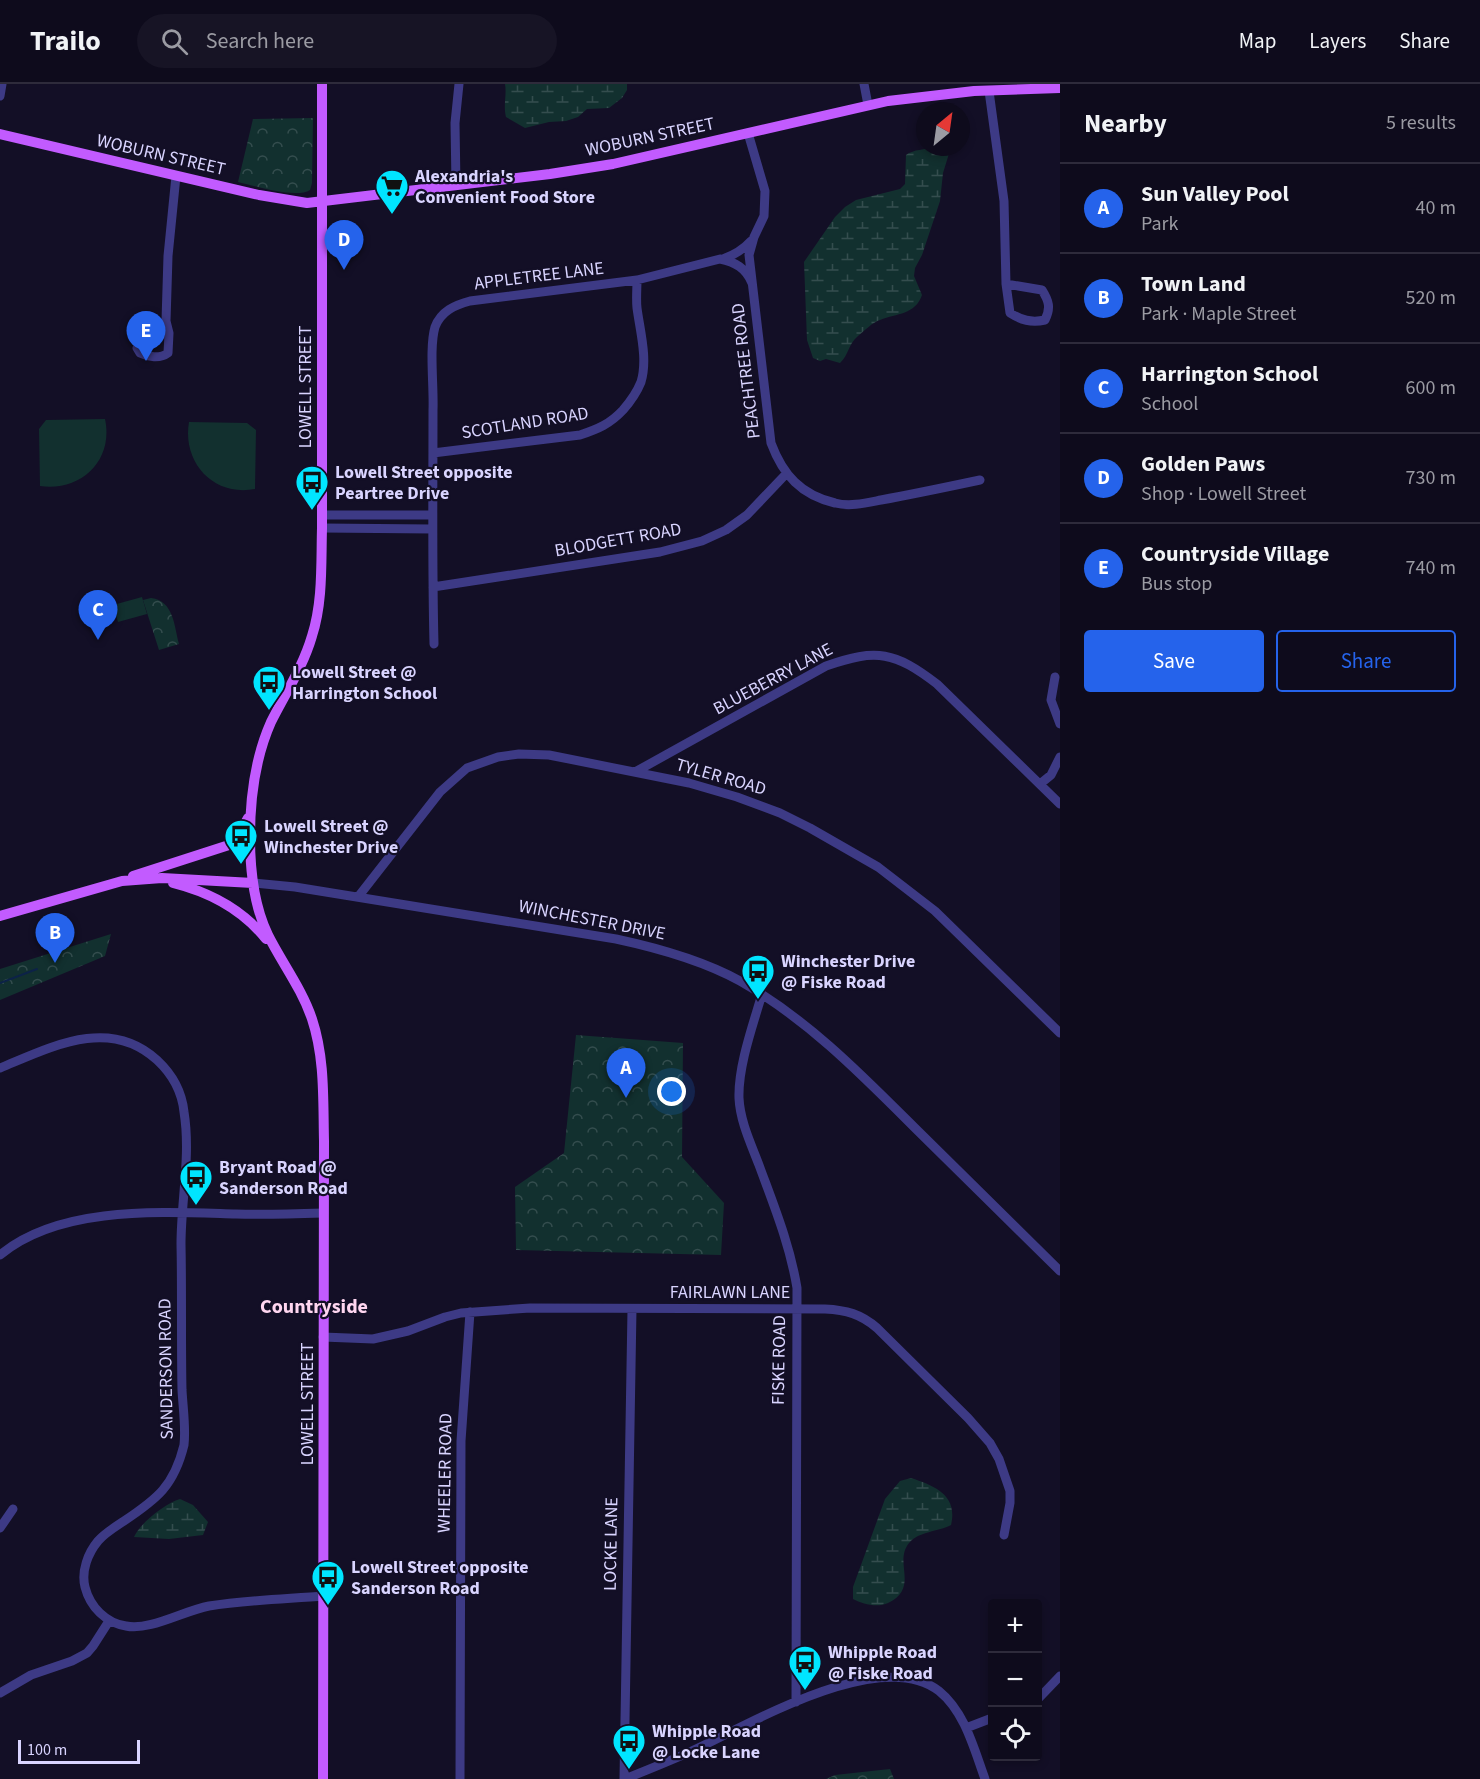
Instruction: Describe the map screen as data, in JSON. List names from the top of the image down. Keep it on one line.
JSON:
{"streets":{"main road":["WOBURN STREET","LOWELL STREET"],"street":["APPLETREE LANE","PEACHTREE ROAD","SCOTLAND ROAD","BLODGETT ROAD","BLUEBERRY LANE","TYLER ROAD","WINCHESTER DRIVE","FAIRLAWN LANE","FISKE ROAD","SANDERSON ROAD","WHEELER ROAD","LOCKE LANE"]},"crossings":[["WOBURN STREET","PEACHTREE ROAD"],["WOBURN STREET","LOWELL STREET"],["APPLETREE LANE","PEACHTREE ROAD"],["APPLETREE LANE","SCOTLAND ROAD"],["APPLETREE LANE","BLODGETT ROAD"],["PEACHTREE ROAD","BLODGETT ROAD"],["LOWELL STREET","WINCHESTER DRIVE"],["LOWELL STREET","FAIRLAWN LANE"],["BLUEBERRY LANE","TYLER ROAD"],["TYLER ROAD","WINCHESTER DRIVE"],["WINCHESTER DRIVE","FISKE ROAD"],["FAIRLAWN LANE","FISKE ROAD"],["FAIRLAWN LANE","WHEELER ROAD"],["FAIRLAWN LANE","LOCKE LANE"]],"districts":["Countryside"],"places":{"supermarket":["Alexandria's Convenient Food Store"],"bus stop":["Lowell Street opposite Peartree Drive","Lowell Street @ Harrington School","Lowell Street @ Winchester Drive","Winchester Drive @ Fiske Road","Bryant Road @ Sanderson Road","Lowell Street opposite Sanderson Road","Whipple Road @ Fiske Road","Whipple Road @ Locke Lane"]},"scale_bar":"100 m","north":"top right","page":{"header":"Trailo","search":"Search here","nav":["Map","Layers","Share"],"heading":["Nearby","5 results"],"list":[{"mark":"A","name":"Sun Valley Pool","note":"Park","value":"40 m"},{"mark":"B","name":"Town Land","note":"Park · Maple Street","value":"520 m"},{"mark":"C","name":"Harrington School","note":"School","value":"600 m"},{"mark":"D","name":"Golden Paws","note":"Shop · Lowell Street","value":"730 m"},{"mark":"E","name":"Countryside Village","note":"Bus stop","value":"740 m"}],"pins":["D","E","C","B","A"],"buttons":["Save","Share"],"map_buttons":["+","−"],"scale":"100 m"}}
